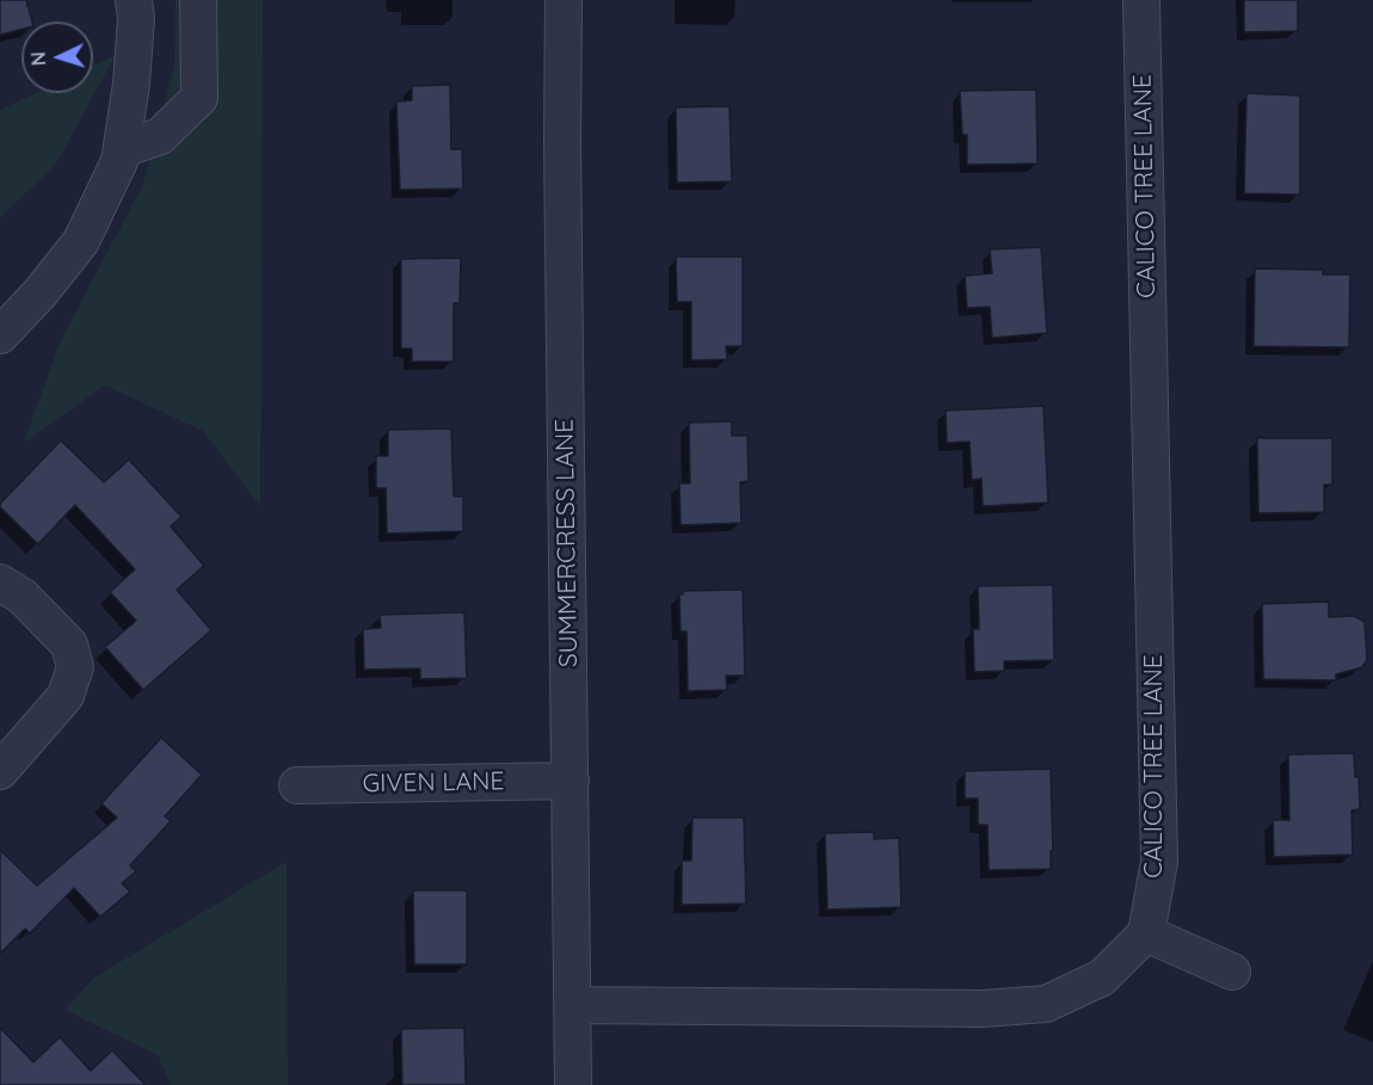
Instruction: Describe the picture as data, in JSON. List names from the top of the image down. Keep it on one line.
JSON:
{"streets":{"street":["CALICO TREE LANE","SUMMERCRESS LANE","GIVEN LANE"]},"crossings":[["SUMMERCRESS LANE","GIVEN LANE"]],"north":"left"}
